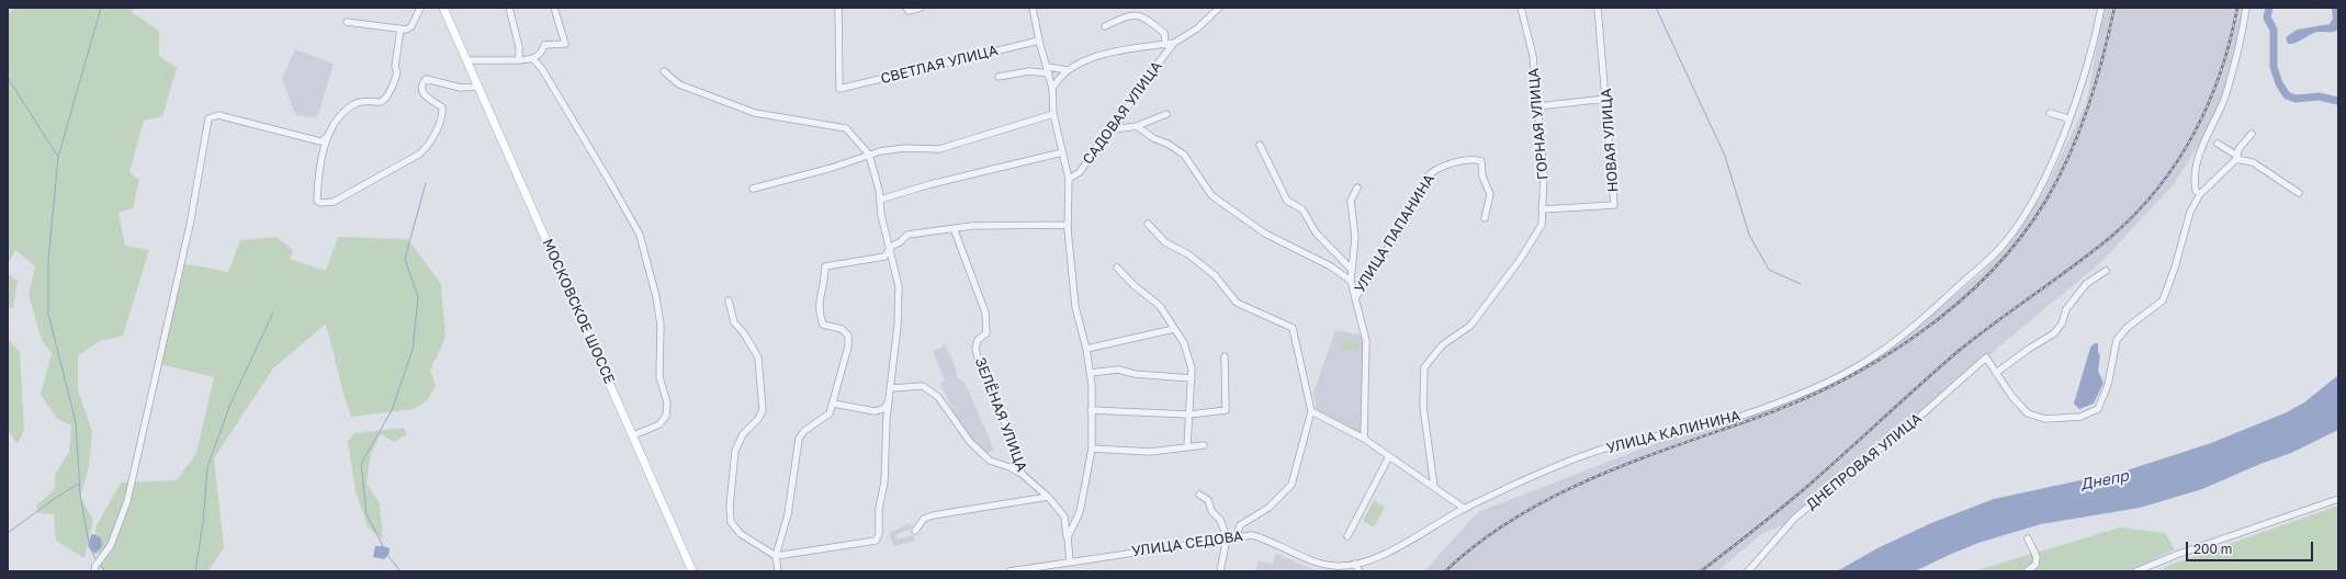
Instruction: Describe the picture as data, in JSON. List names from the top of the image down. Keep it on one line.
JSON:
{"streets":{"main road":["МОСКОВСКОЕ ШОССЕ"],"street":["СВЕТЛАЯ УЛИЦА","САДОВАЯ УЛИЦА","ГОРНАЯ УЛИЦА","НОВАЯ УЛИЦА","УЛИЦА ПАПАНИНА","ЗЕЛЁНАЯ УЛИЦА","УЛИЦА КАЛИНИНА","ДНЕПРОВАЯ УЛИЦА","УЛИЦА СЕДОВА"]},"crossings":[["ГОРНАЯ УЛИЦА","НОВАЯ УЛИЦА"],["ЗЕЛЁНАЯ УЛИЦА","УЛИЦА СЕДОВА"],["УЛИЦА КАЛИНИНА","УЛИЦА СЕДОВА"]],"water":["Днепр"],"scale_bar":"200 m"}
